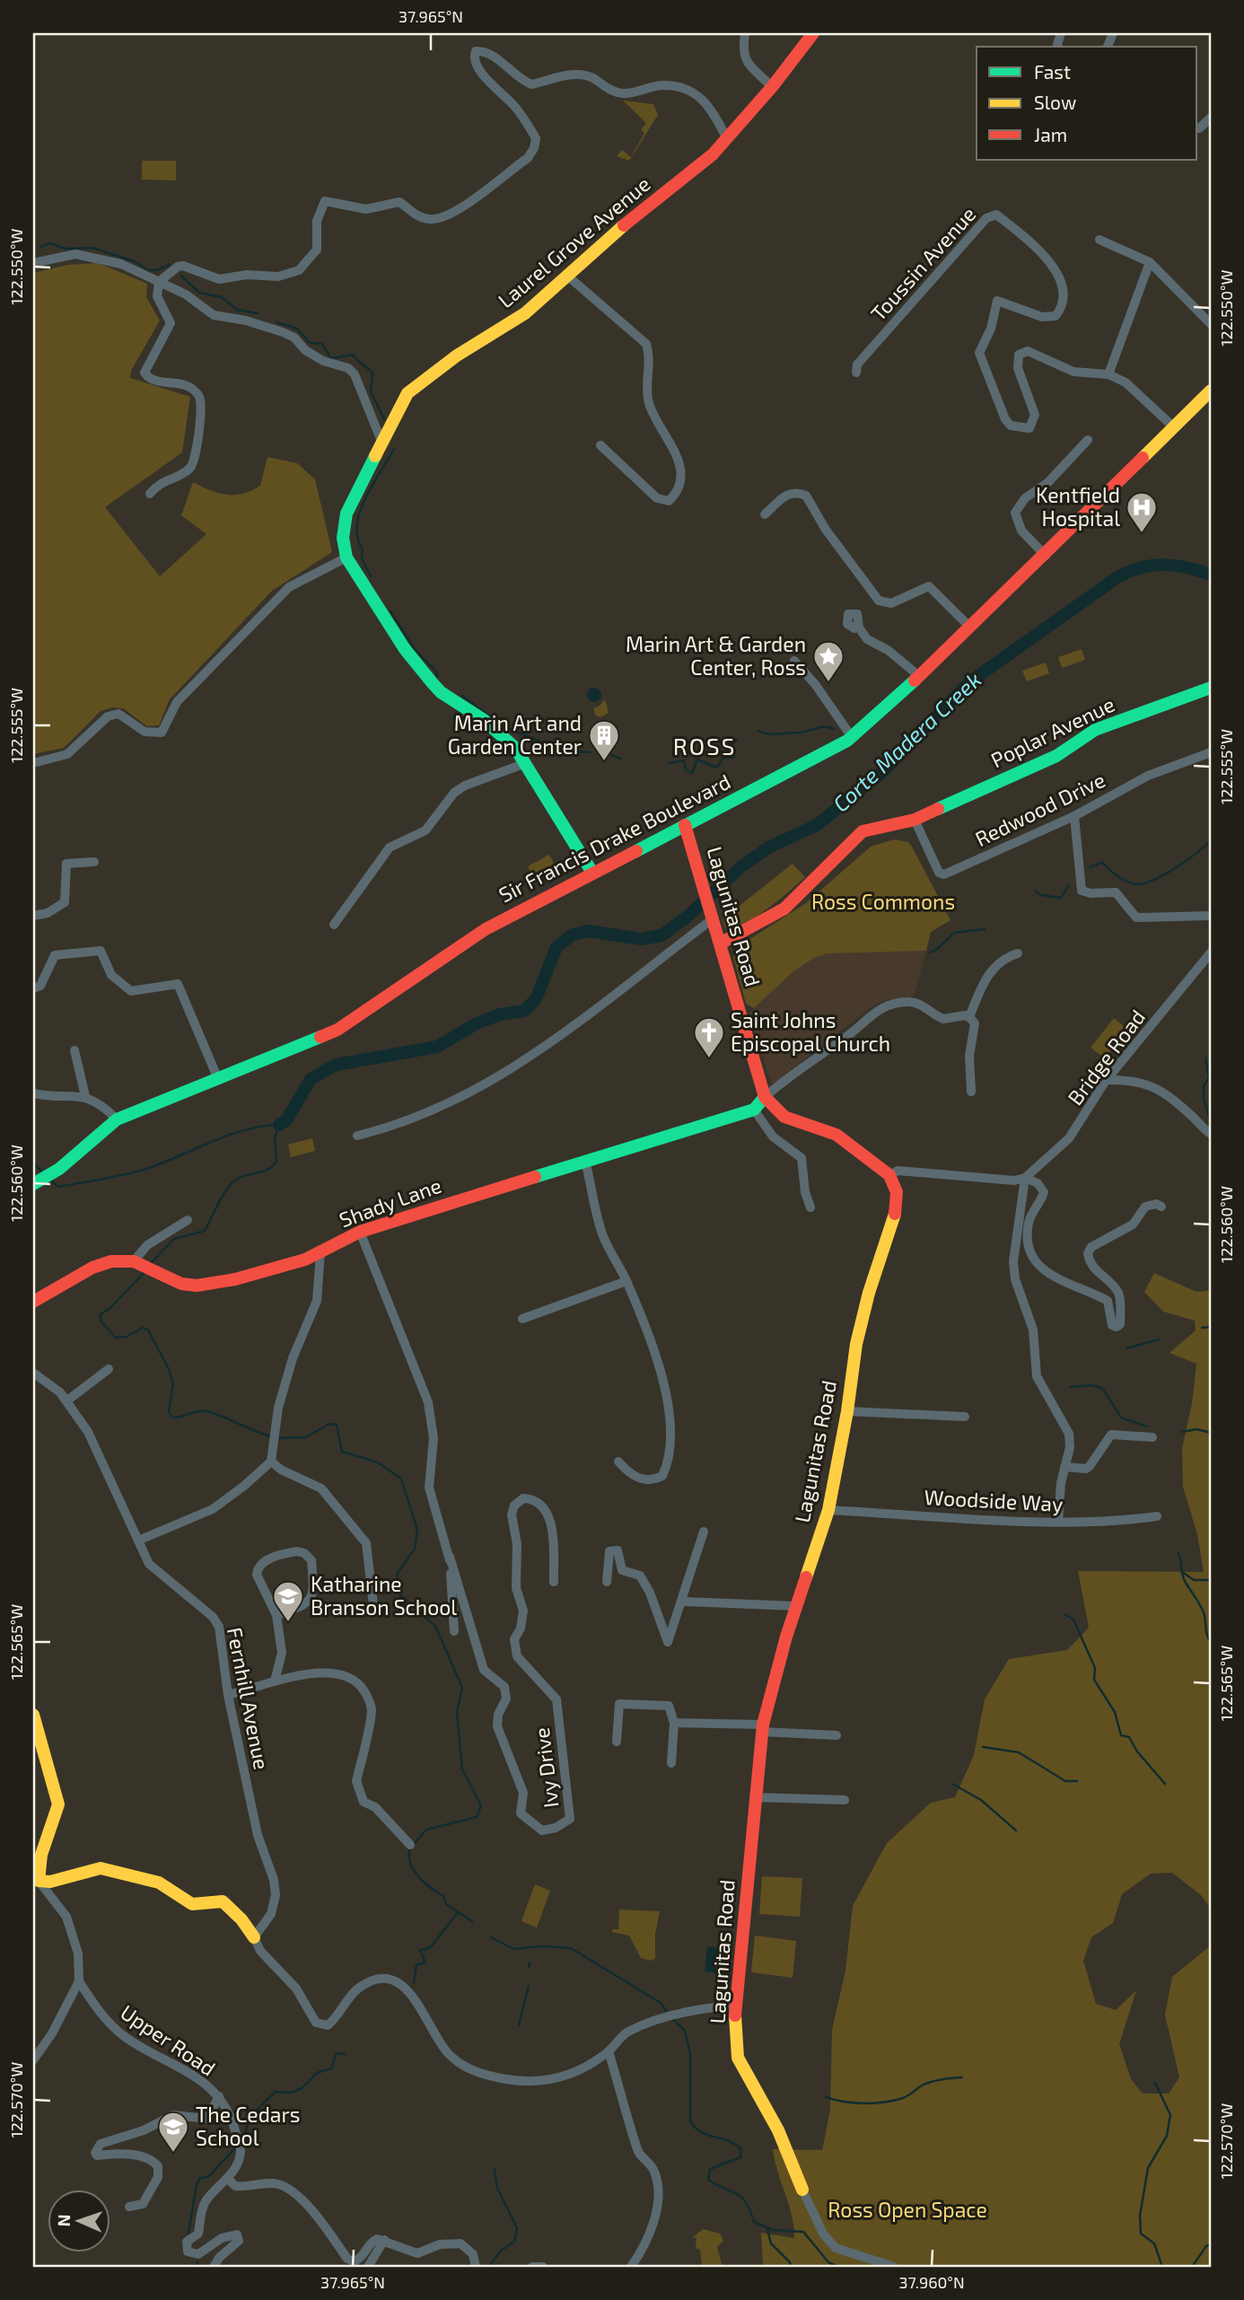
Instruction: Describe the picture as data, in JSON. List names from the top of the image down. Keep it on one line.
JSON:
{"streets":{"street":["Laurel Grove Avenue","Toussin Avenue","Poplar Avenue","Redwood Drive","Sir Francis Drake Boulevard","Lagunitas Road","Bridge Road","Shady Lane","Woodside Way","Fernhill Avenue","Ivy Drive","Upper Road"]},"crossings":[["Laurel Grove Avenue","Sir Francis Drake Boulevard"],["Toussin Avenue","Sir Francis Drake Boulevard"],["Poplar Avenue","Redwood Drive"],["Poplar Avenue","Lagunitas Road"],["Sir Francis Drake Boulevard","Lagunitas Road"],["Lagunitas Road","Woodside Way"]],"districts":["ROSS"],"water":["Corte Madera Creek"],"parks":["Ross Commons","Ross Open Space"],"places":{"hospital":["Kentfield Hospital"],"place":["Marin Art & Garden Center, Ross"],"building":["Marin Art and Garden Center"],"church":["Saint Johns Episcopal Church"],"school or university":["Katharine Branson School","The Cedars School"]},"legend":["Fast","Slow","Jam"],"north":"left","coordinates":["37.965°N","122.550°W","122.555°W","122.560°W","122.565°W","122.570°W","37.960°N"]}
